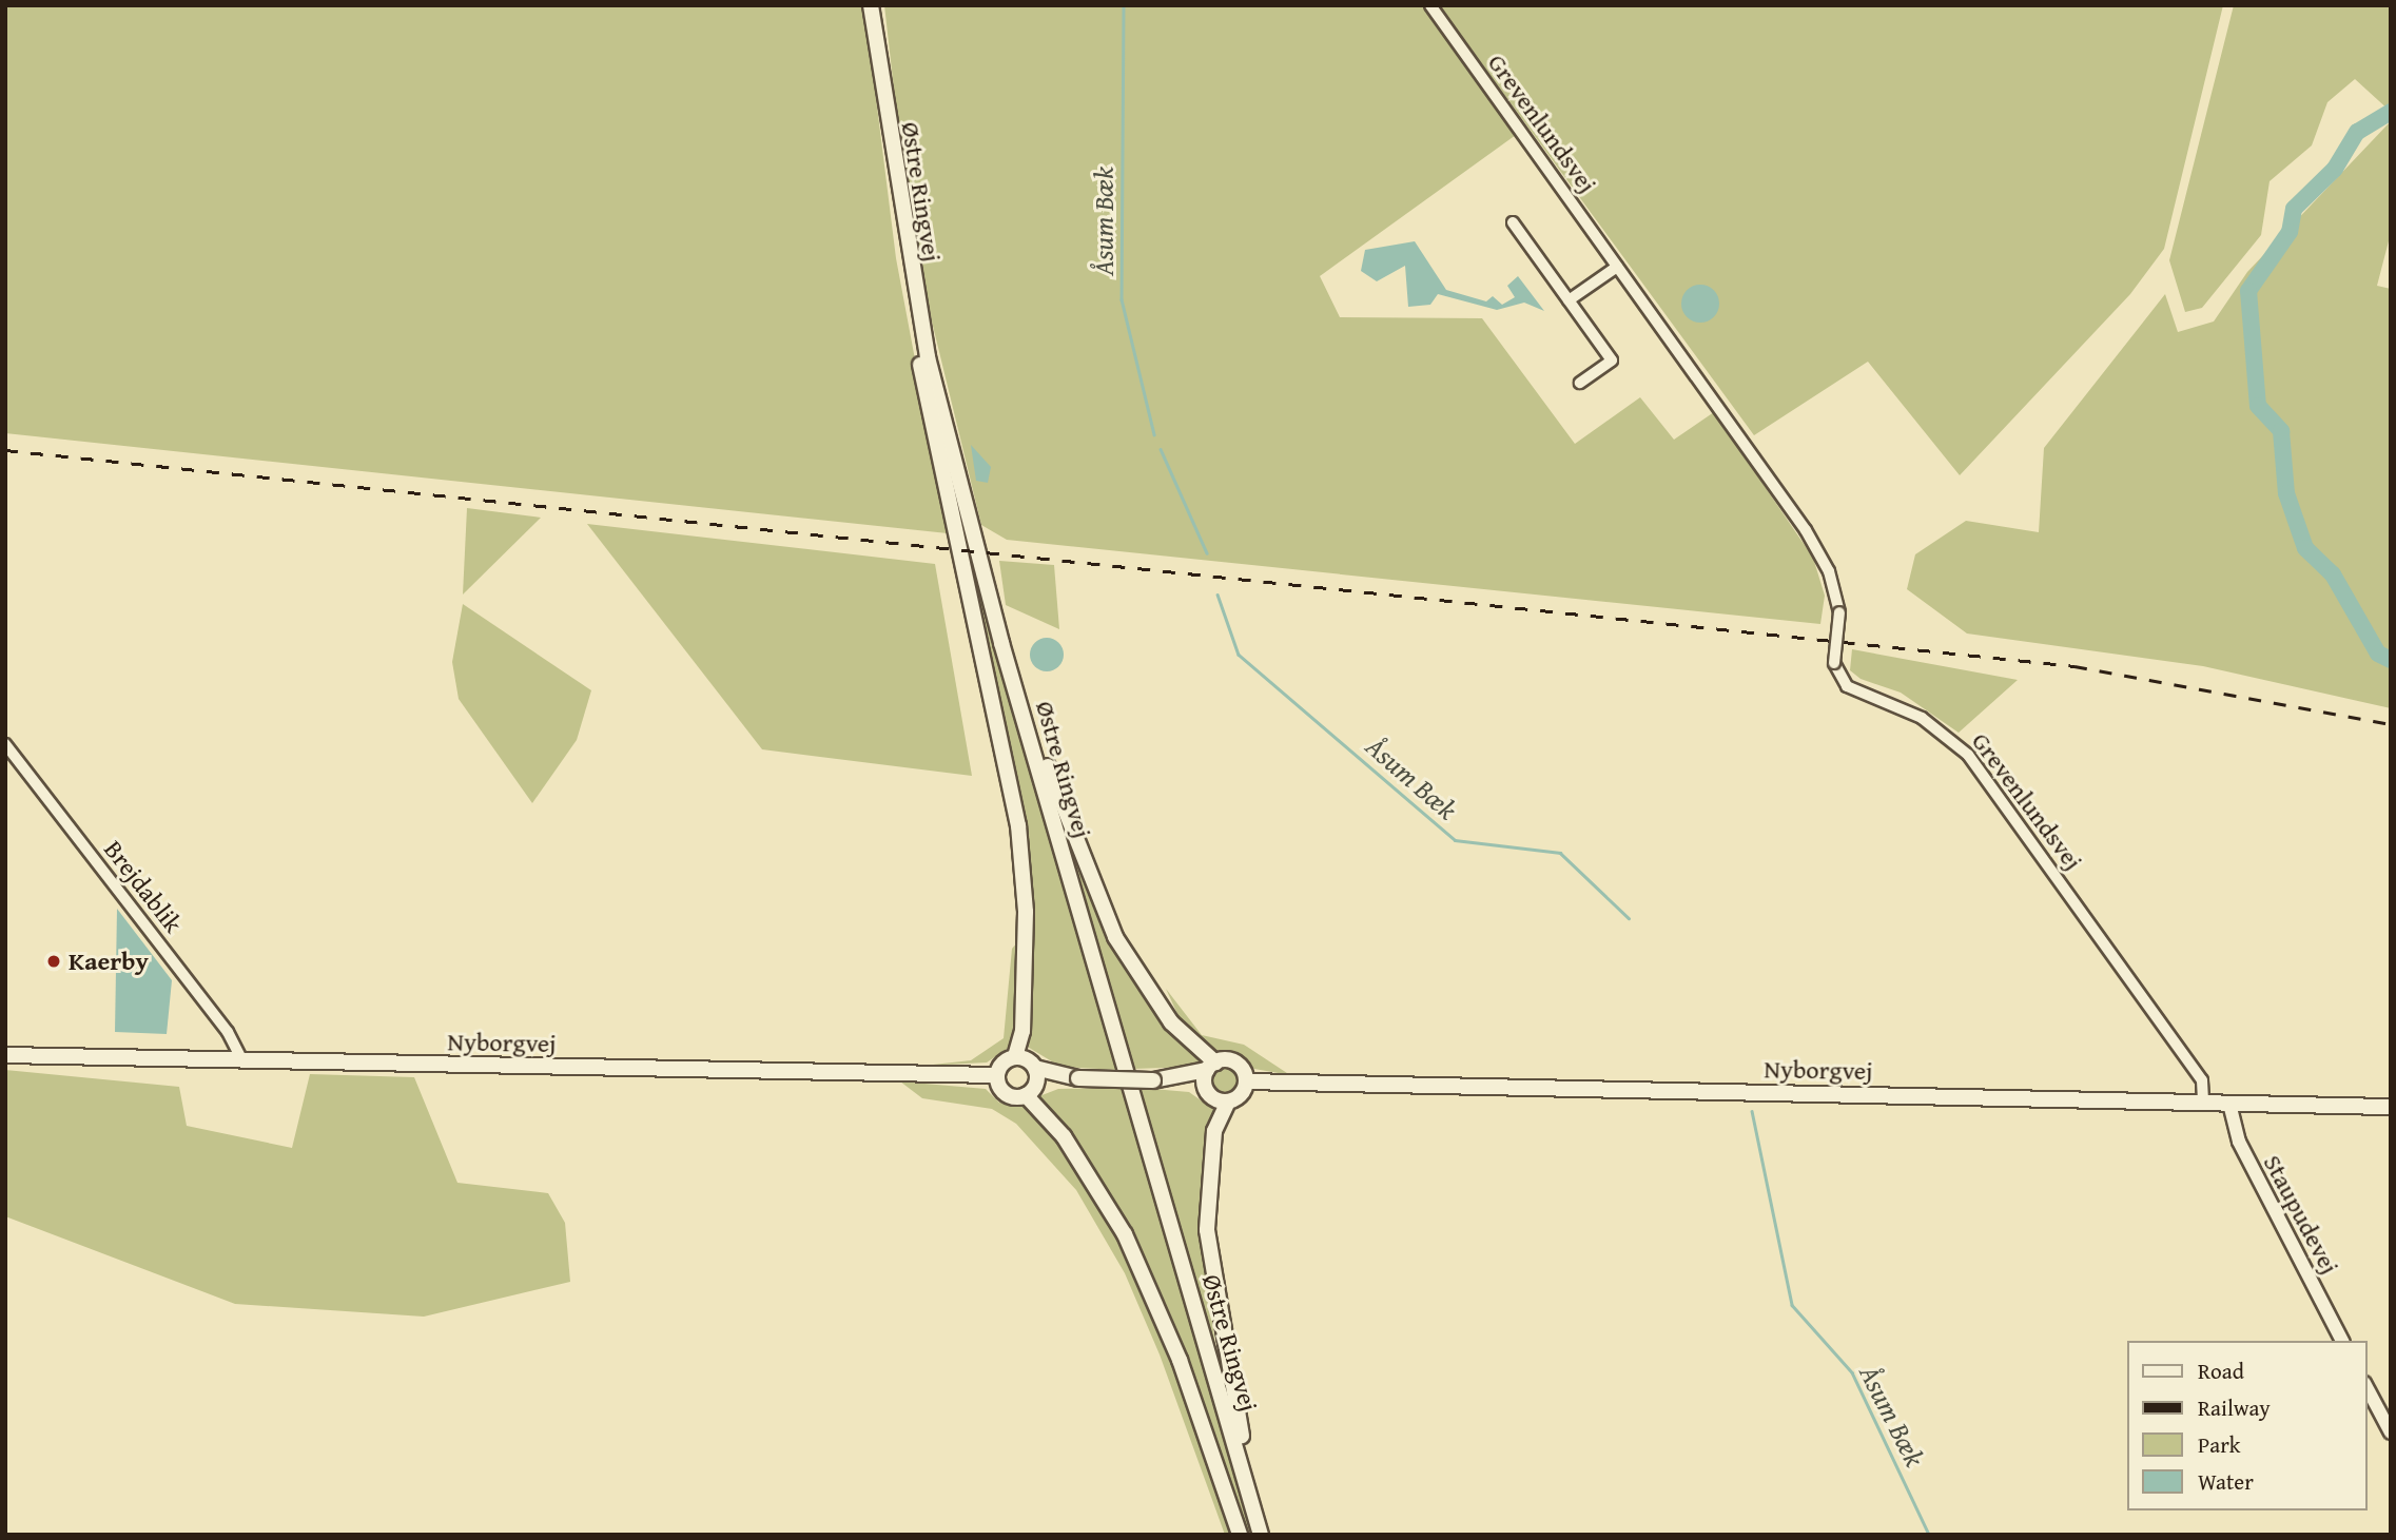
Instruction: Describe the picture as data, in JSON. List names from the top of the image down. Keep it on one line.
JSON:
{"streets":{"main road":["Østre Ringvej","Nyborgvej"],"street":["Grevenlundsvej","Brejdablik","Staupudevej"]},"crossings":[["Grevenlundsvej","Nyborgvej"],["Brejdablik","Nyborgvej"],["Nyborgvej","Staupudevej"]],"water":["Åsum Bæk"],"places":["Kaerby"],"legend":["Road","Railway","Park","Water"]}
